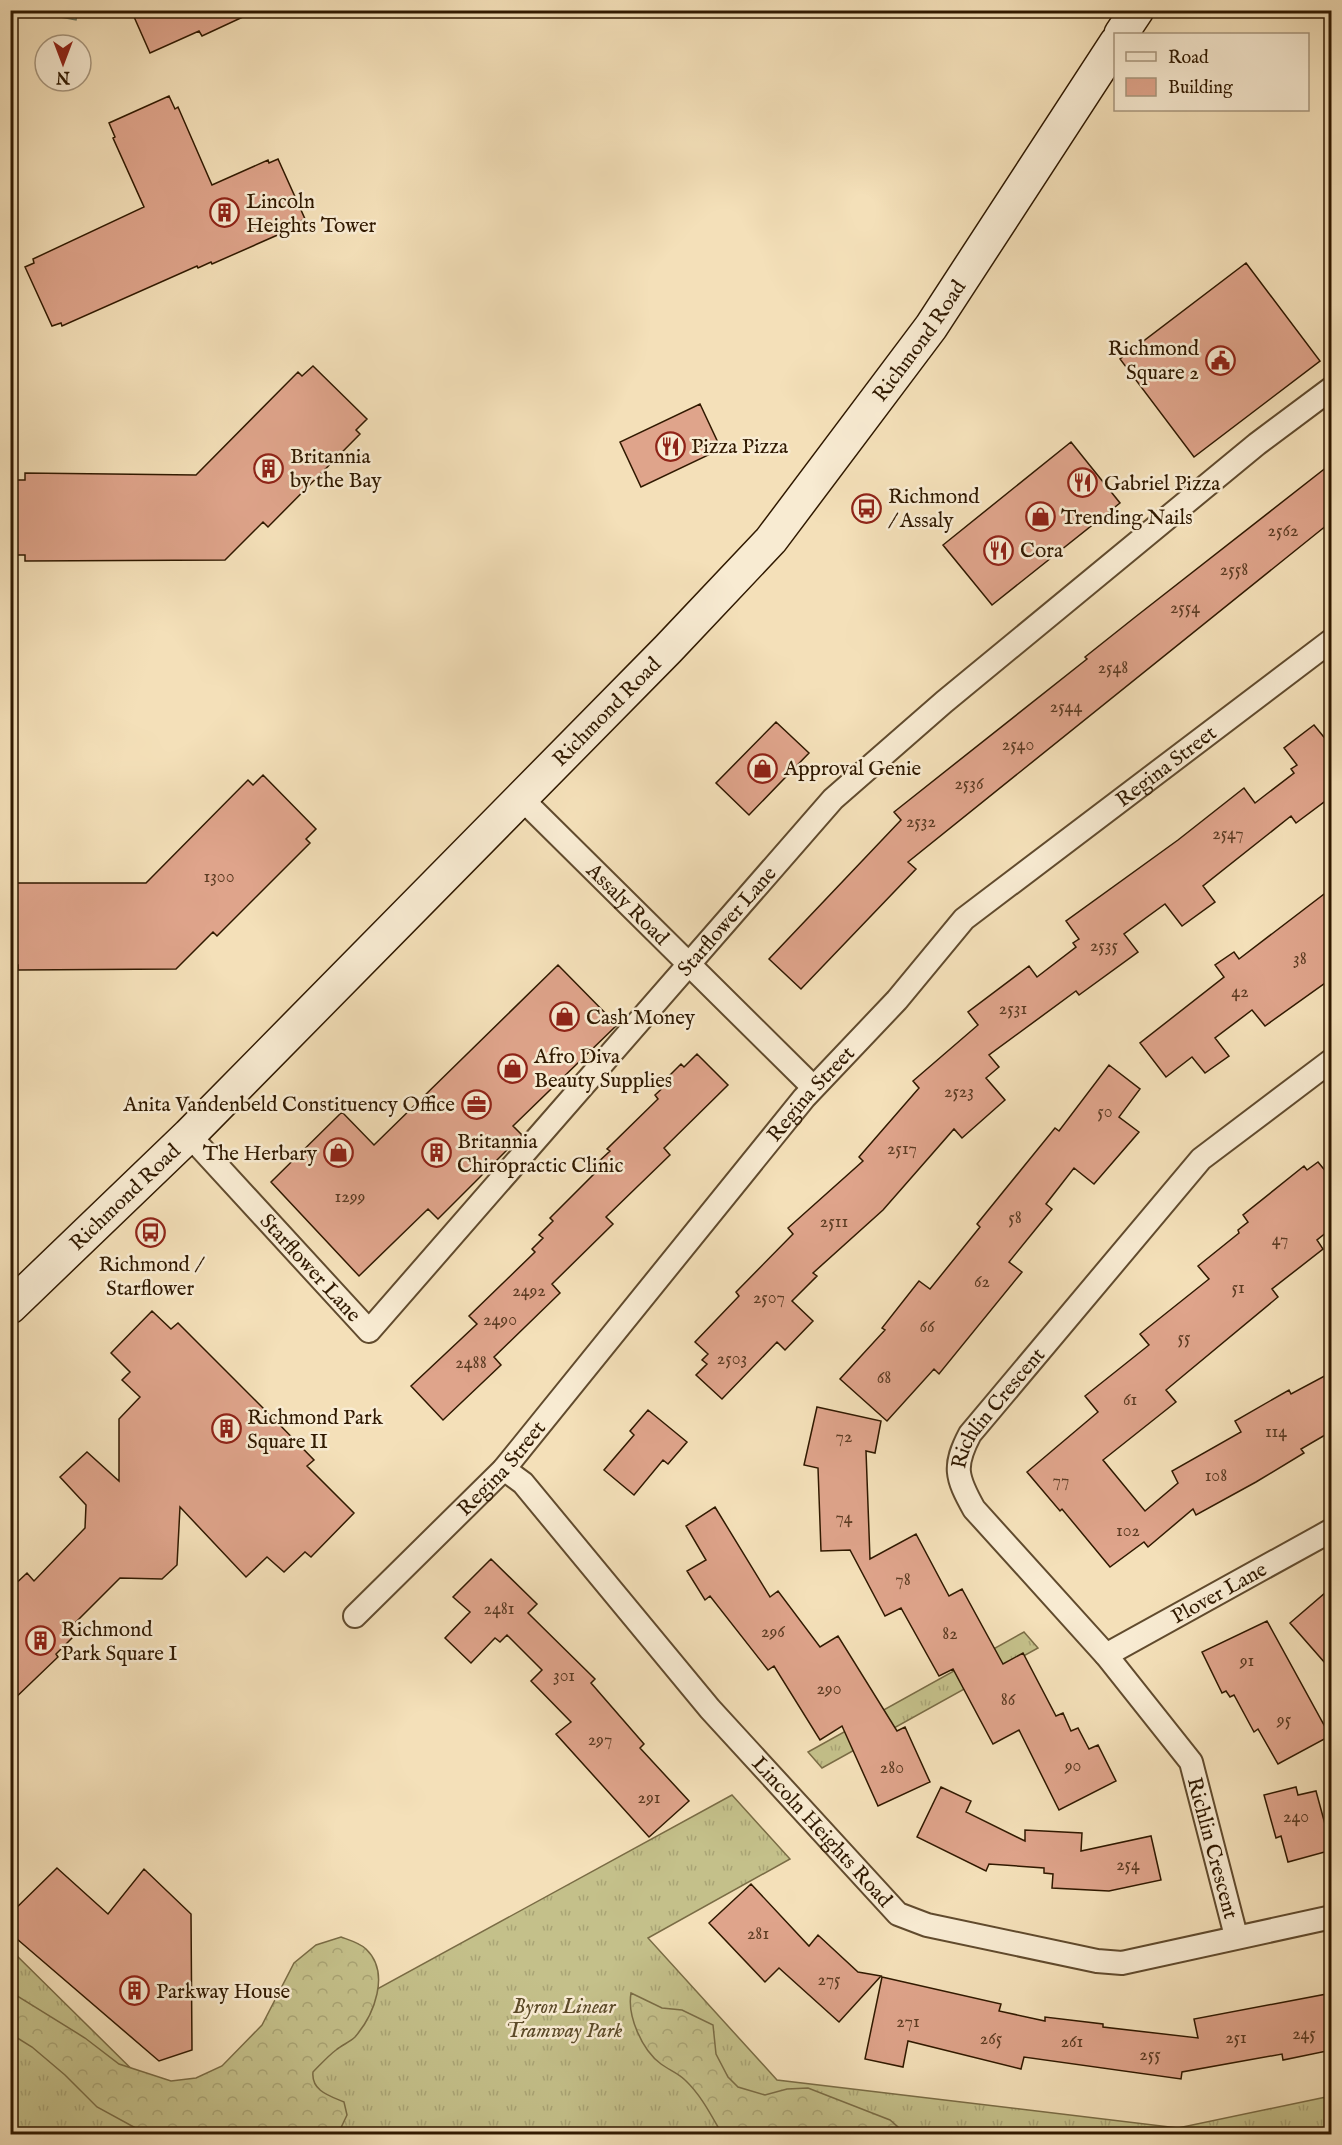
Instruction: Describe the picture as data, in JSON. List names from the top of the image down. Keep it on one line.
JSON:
{"streets":{"main road":["Richmond Road"],"street":["Regina Street","Assaly Road","Starflower Lane","Richlin Crescent","Plover Lane","Lincoln Heights Road"]},"crossings":[["Richmond Road","Assaly Road"],["Richmond Road","Starflower Lane"],["Regina Street","Assaly Road"],["Regina Street","Lincoln Heights Road"],["Assaly Road","Starflower Lane"],["Richlin Crescent","Plover Lane"],["Richlin Crescent","Lincoln Heights Road"]],"parks":["Byron Linear Tramway Park"],"places":{"building":["Lincoln Heights Tower","Britannia by the Bay","Britannia Chiropractic Clinic","Richmond Park Square II","Richmond Park Square I","Parkway House"],"public building":["Richmond Square 2"],"restaurant":["Pizza Pizza","Gabriel Pizza","Cora"],"bus stop":["Richmond / Assaly","Richmond / Starflower"],"shop":["Trending Nails","Approval Genie","Cash Money","Afro Diva Beauty Supplies","The Herbary"],"office":["Anita Vandenbeld Constituency Office"]},"house_numbers":["2562","2558","2554","2548","2544","2540","2536","2532","2547","1300","2535","38","42","2531","2523","50","2517","1299","58","2511","47","62","51","2492","2507","2490","66","55","2503","2488","68","61","114","72","108","77","74","102","78","2481","296","82","91","301","290","86","95","297","90","280","291","240","254","281","275","271","245","251","265","261","255"],"legend":["Road","Building"],"north":"bottom"}
